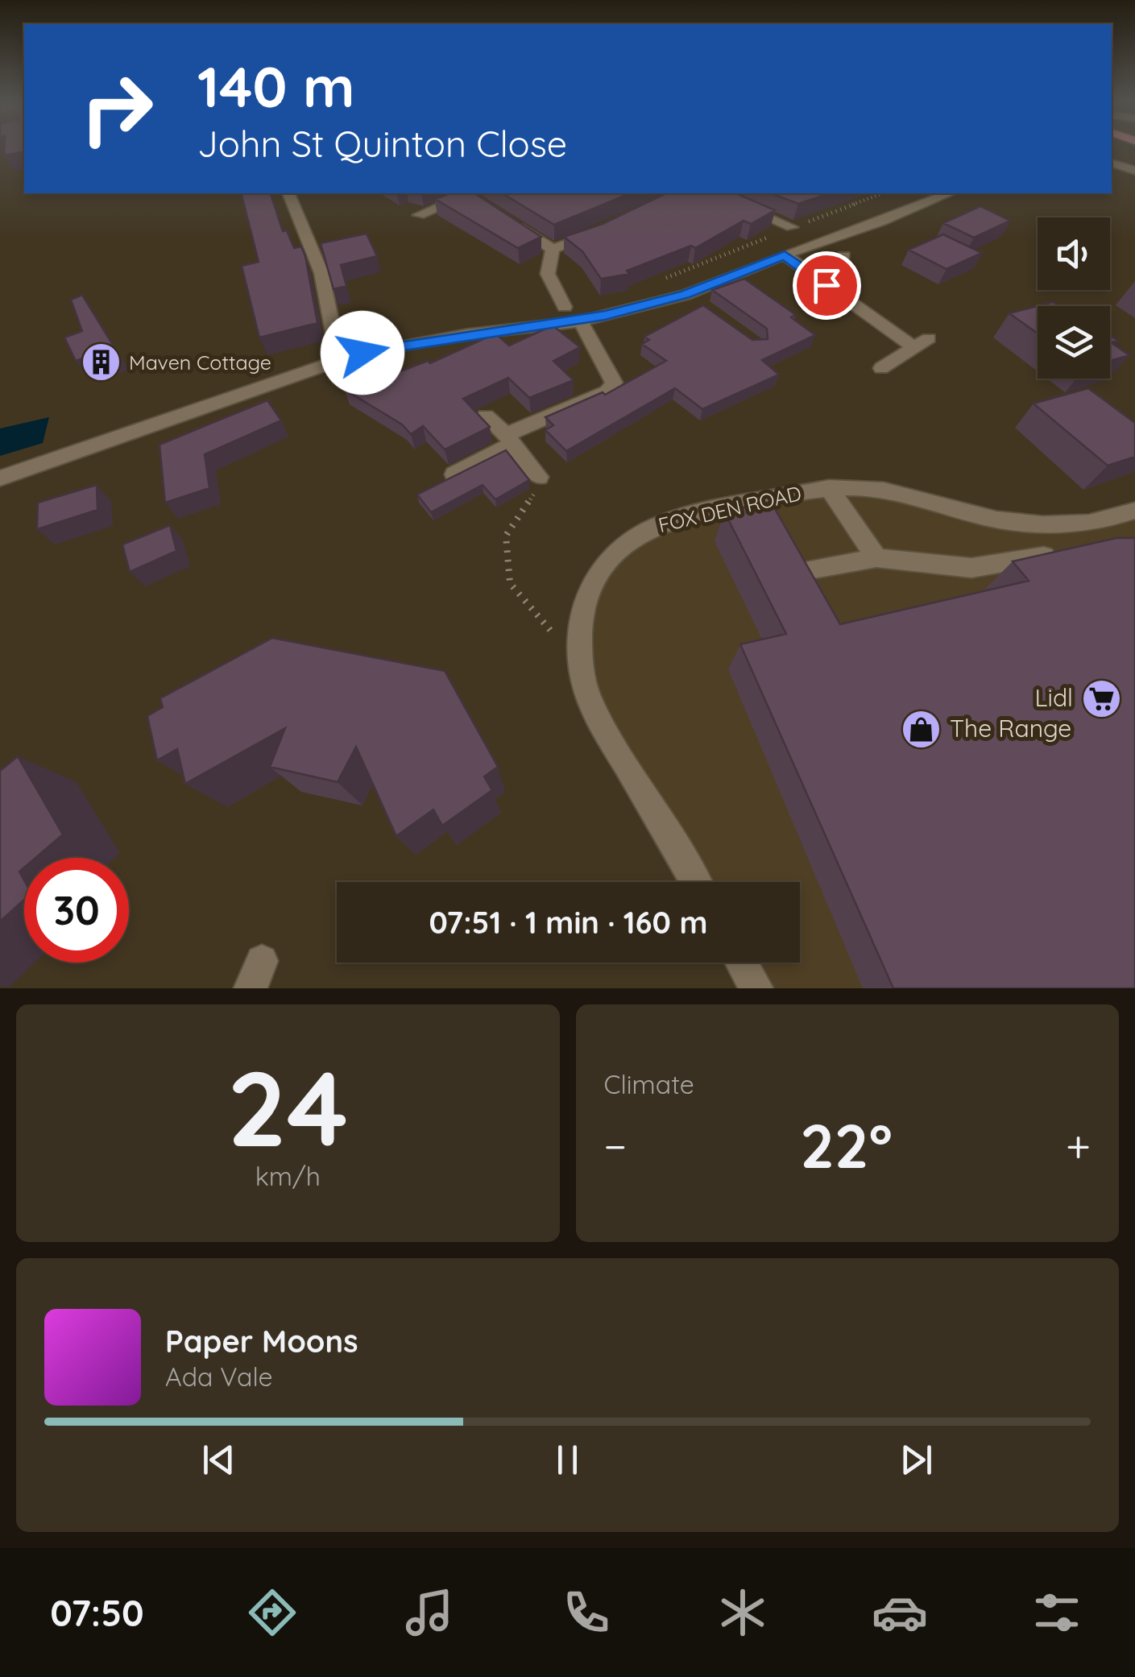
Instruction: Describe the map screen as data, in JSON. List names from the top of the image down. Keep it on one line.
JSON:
{"streets":{"street":["FOX DEN ROAD"]},"places":{"building":["Maven Cottage"],"supermarket":["Lidl"],"shop":["The Range"]},"page":{"turn":["140 m","John St Quinton Close"],"limit":"30","trip":"07:51 · 1 min · 160 m","tile":[["24","km/h"],"Climate"],"heat":["−","22°","+"],"song":["Paper Moons","Ada Vale"],"tabs":"07:50"}}
